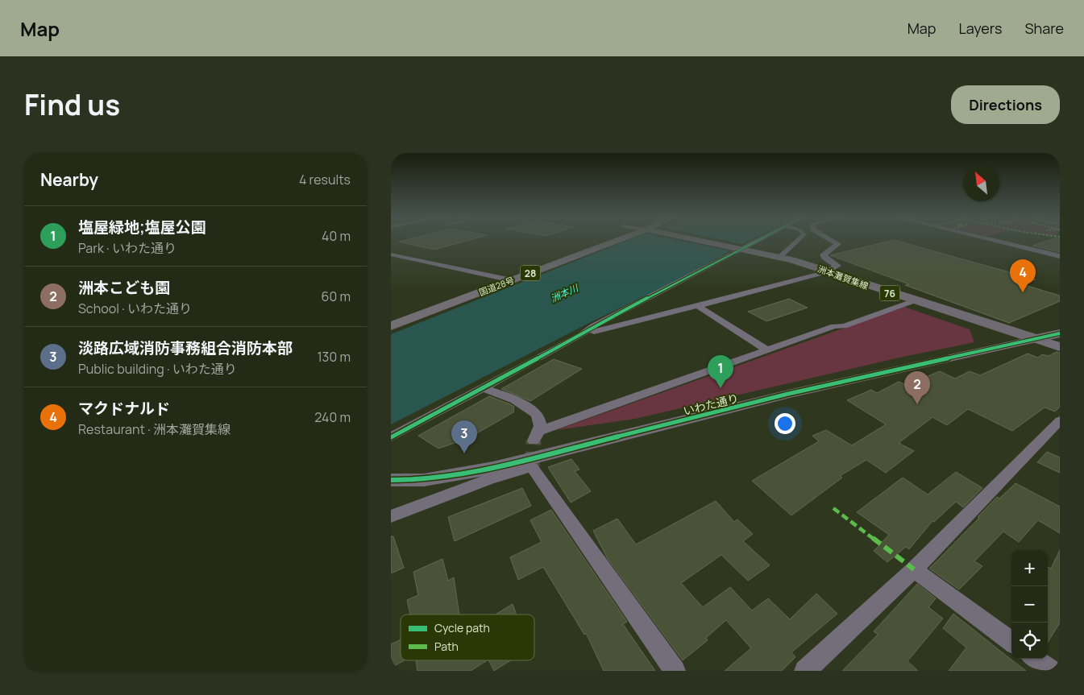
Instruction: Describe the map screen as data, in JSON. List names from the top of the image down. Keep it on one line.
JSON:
{"streets":{"highway":["28","国道28号"],"main road":["洲本灘賀集線","76"],"street":["いわた通り"]},"crossings":[["洲本灘賀集線","いわた通り"]],"water":["洲本川"],"legend":["Cycle path","Path"],"north":"top left","page":{"header":"Map","nav":["Map","Layers","Share"],"title":"Find us","buttons":"Directions","heading":["Nearby","4 results"],"list":[{"mark":"1","name":"塩屋緑地;塩屋公園","note":"Park · いわた通り","value":"40 m"},{"mark":"2","name":"洲本こども園","note":"School · いわた通り","value":"60 m"},{"mark":"3","name":"淡路広域消防事務組合消防本部","note":"Public building · いわた通り","value":"130 m"},{"mark":"4","name":"マクドナルド","note":"Restaurant · 洲本灘賀集線","value":"240 m"}],"pins":["4","1","2","3"],"map_buttons":["+","−"]}}
